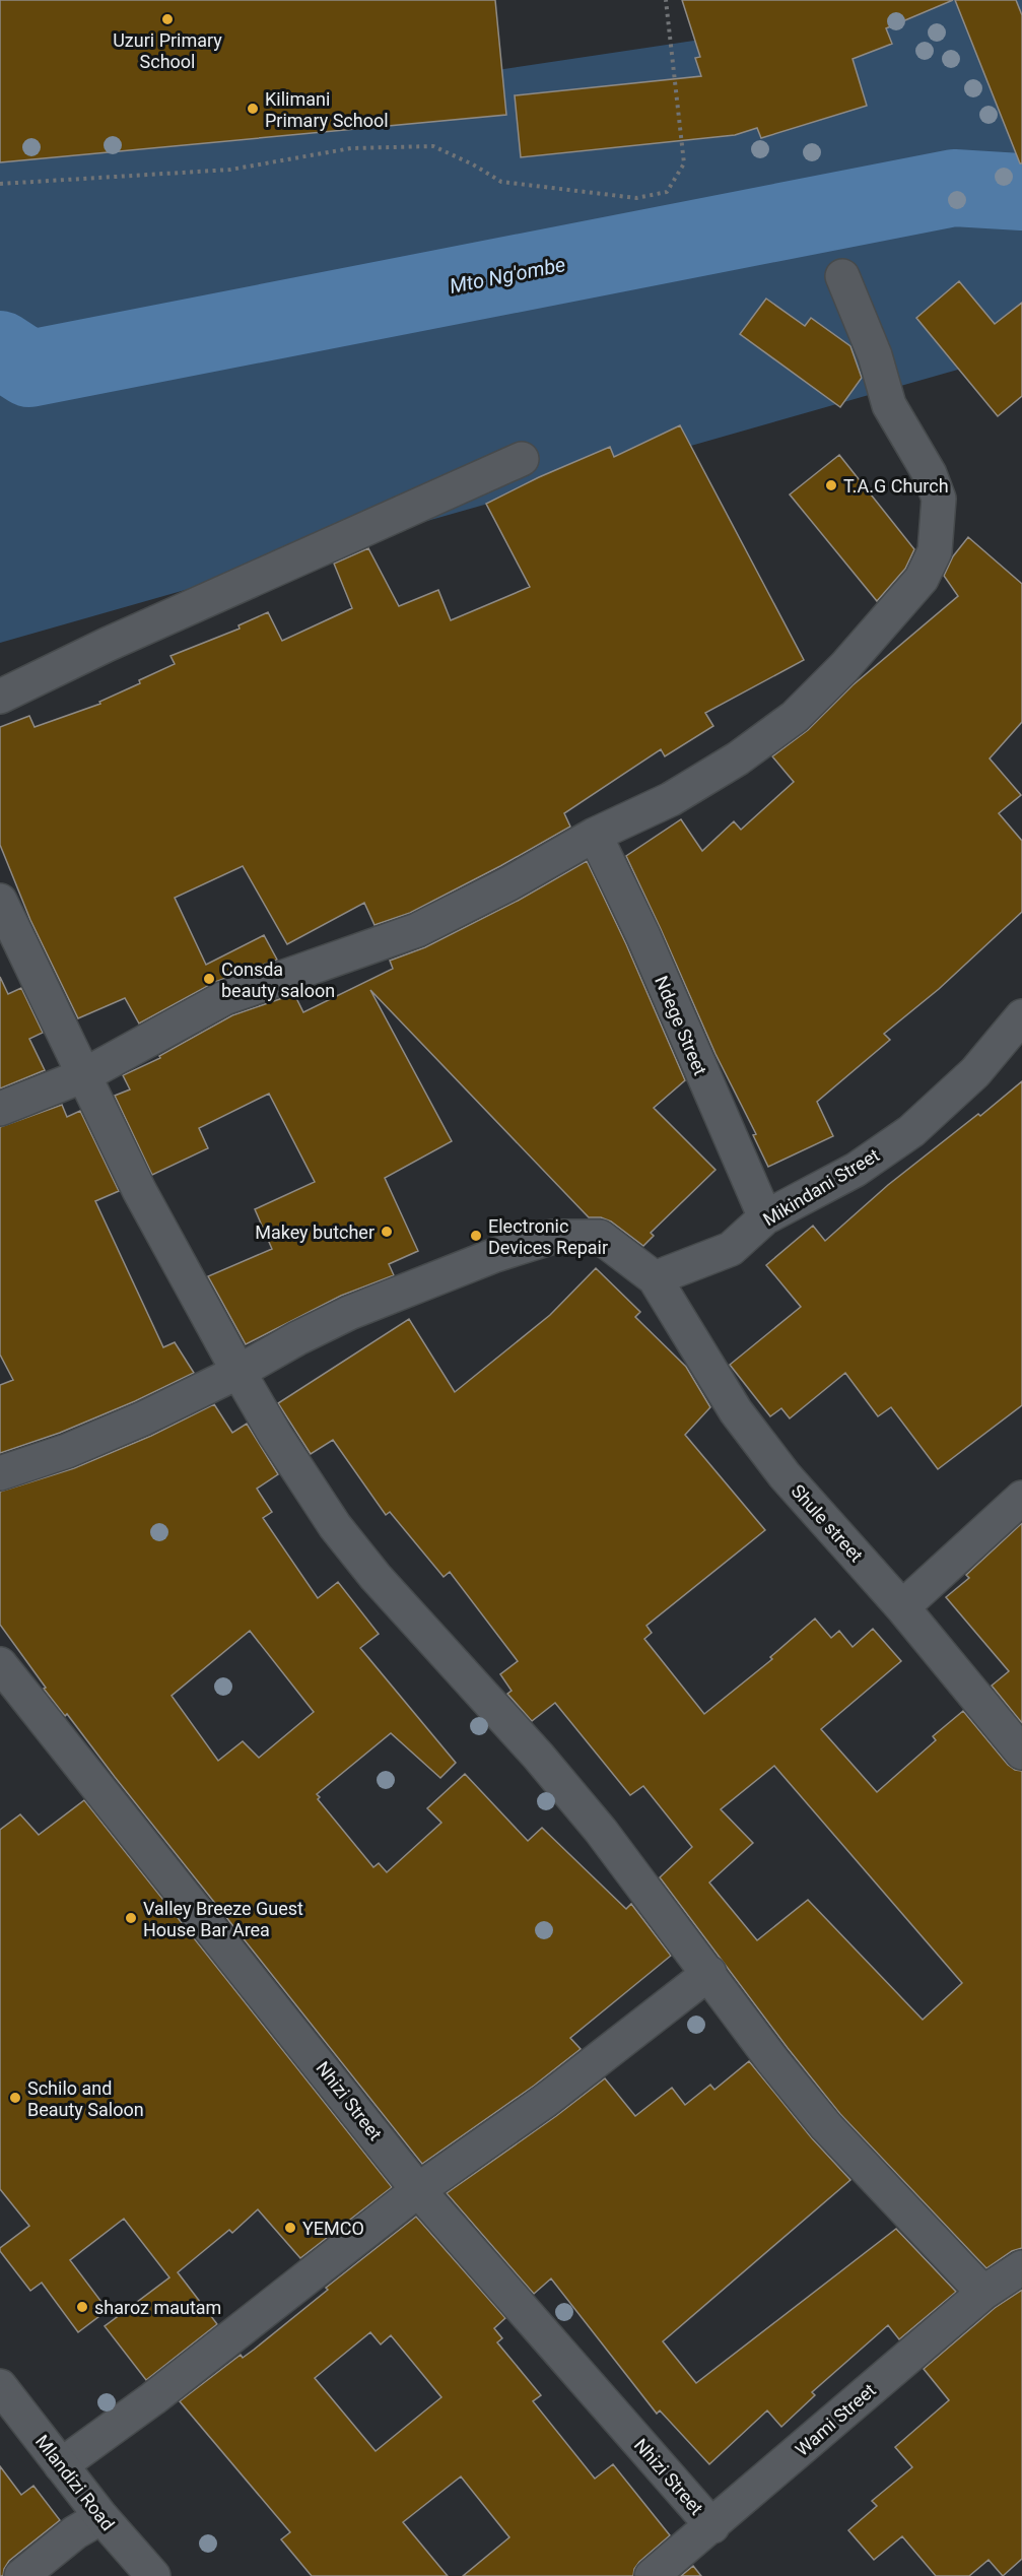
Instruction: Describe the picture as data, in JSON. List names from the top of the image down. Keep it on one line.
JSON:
{"streets":{"street":["Ndege Street","Mikindani Street","Shule street","Nhizi Street","Wami Street","Mlandizi Road"]},"crossings":[["Ndege Street","Mikindani Street"],["Mikindani Street","Shule street"],["Nhizi Street","Wami Street"]],"water":["Mto Ng'ombe"],"places":["Uzuri Primary School","Kilimani Primary School","T.A.G Church","Consda beauty saloon","Makey butcher","Electronic Devices Repair","Valley Breeze Guest House Bar Area","Schilo and Beauty Saloon","YEMCO","sharoz mautam"]}
